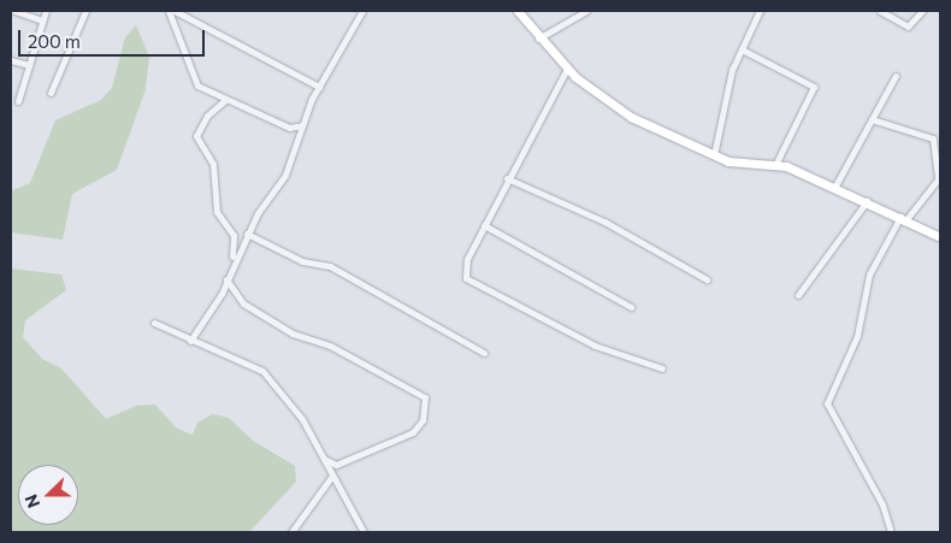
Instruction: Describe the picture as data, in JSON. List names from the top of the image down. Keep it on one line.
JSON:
{"scale_bar":"200 m","north":"left"}
